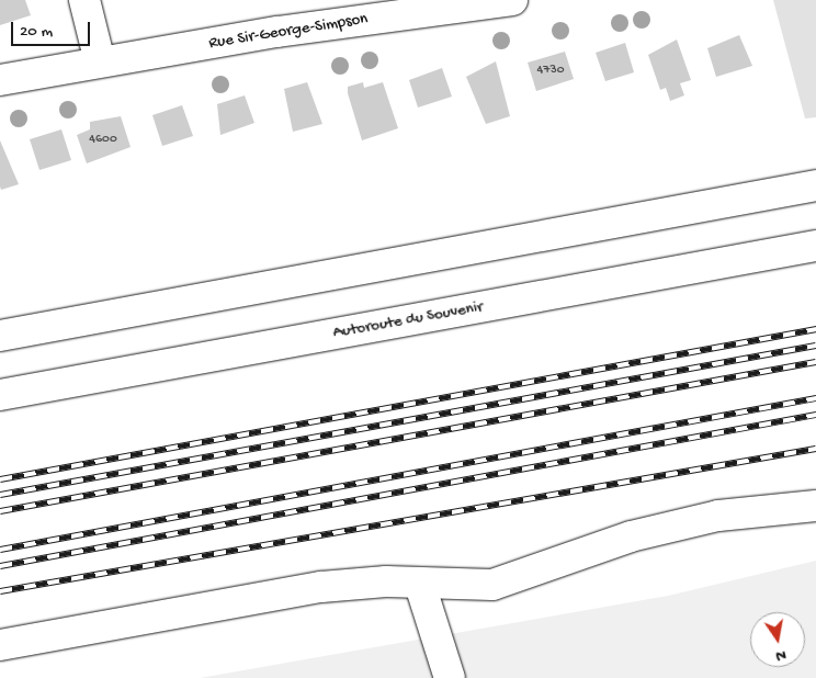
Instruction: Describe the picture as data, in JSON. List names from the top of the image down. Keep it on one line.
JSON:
{"streets":{"main road":["Rue Sir-George-Simpson","Autoroute du Souvenir"]},"house_numbers":["4730","4600"],"scale_bar":"20 m","north":"bottom"}
